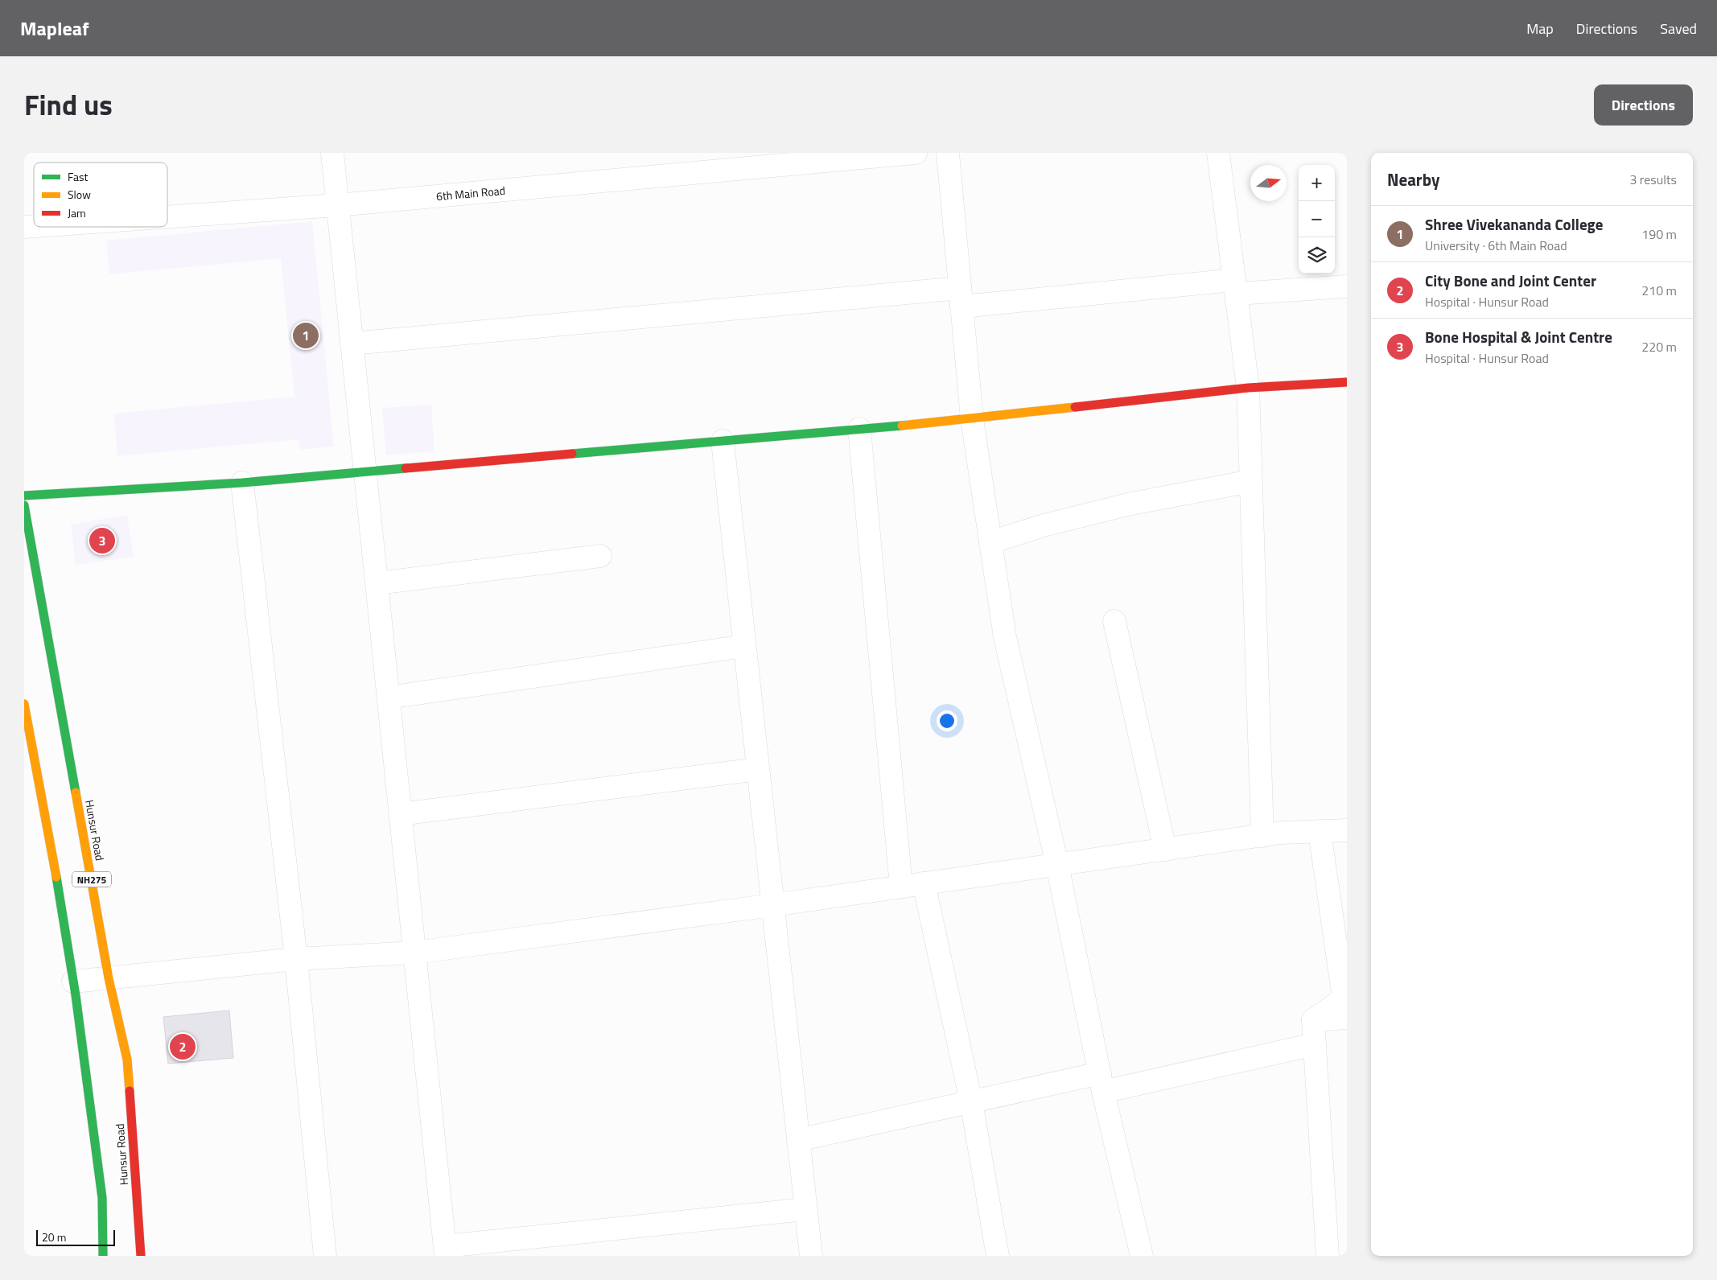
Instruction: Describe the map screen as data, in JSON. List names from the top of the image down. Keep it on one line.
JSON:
{"streets":{"street":["6th Main Road","Hunsur Road","NH275"]},"legend":["Fast","Slow","Jam"],"scale_bar":"20 m","north":"right","page":{"header":"Mapleaf","nav":["Map","Directions","Saved"],"title":"Find us","buttons":"Directions","heading":["Nearby","3 results"],"map_buttons":["+","−"],"list":[{"mark":"1","name":"Shree Vivekananda College","note":"University · 6th Main Road","value":"190 m"},{"mark":"2","name":"City Bone and Joint Center","note":"Hospital · Hunsur Road","value":"210 m"},{"mark":"3","name":"Bone Hospital & Joint Centre","note":"Hospital · Hunsur Road","value":"220 m"}],"pins":["1","3","2"],"scale":"20 m"}}
